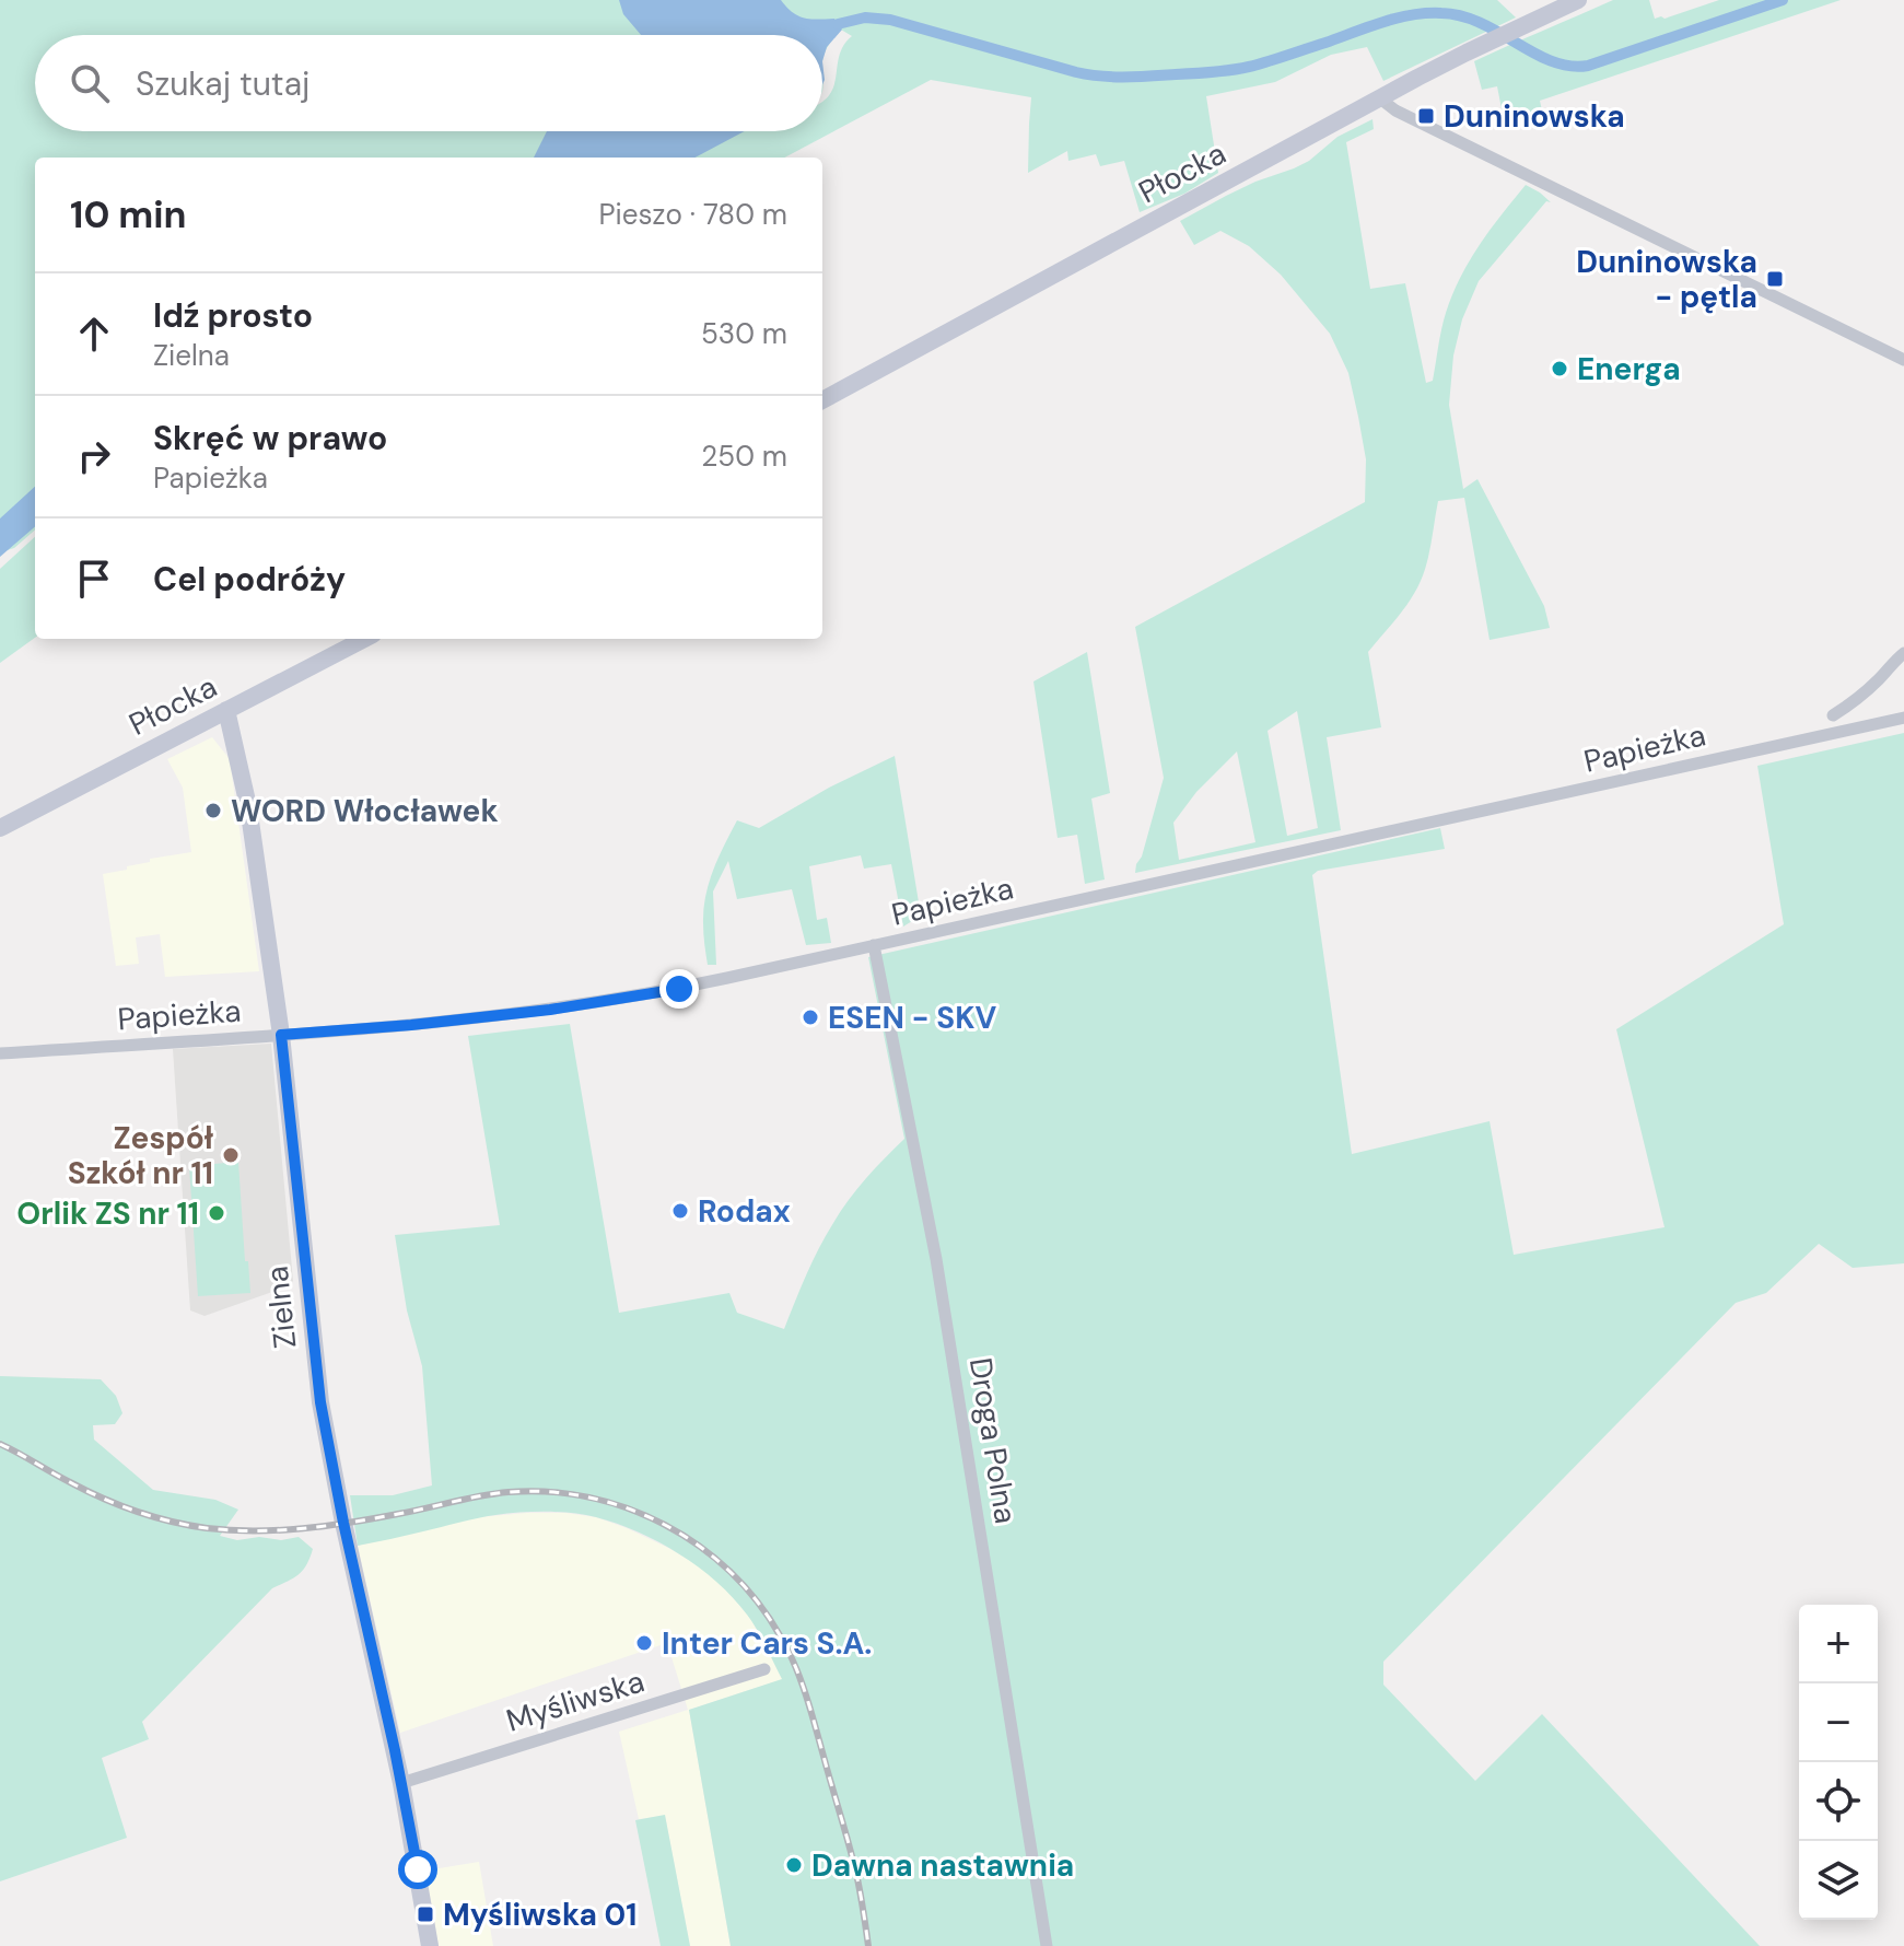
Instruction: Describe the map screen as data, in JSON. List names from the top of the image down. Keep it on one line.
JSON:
{"streets":{"street":["Płocka","Papieżka","Zielna","Droga Polna","Myśliwska"]},"crossings":[["Płocka","Zielna"],["Papieżka","Zielna"],["Papieżka","Droga Polna"],["Zielna","Myśliwska"]],"places":{"transit":["Duninowska","Duninowska - pętla","Myśliwska 01"],"other":["Energa","WORD Włocławek","ESEN - SKV","Zespół Szkół nr 11","Rodax","Orlik ZS nr 11","Inter Cars S.A.","Dawna nastawnia"]},"page":{"search":"Szukaj tutaj","heading":["10 min","Pieszo · 780 m"],"list":[["Idź prosto","Zielna","530 m"],["Skręć w prawo","Papieżka","250 m"],"Cel podróży"],"map_buttons":["+","−"]}}
